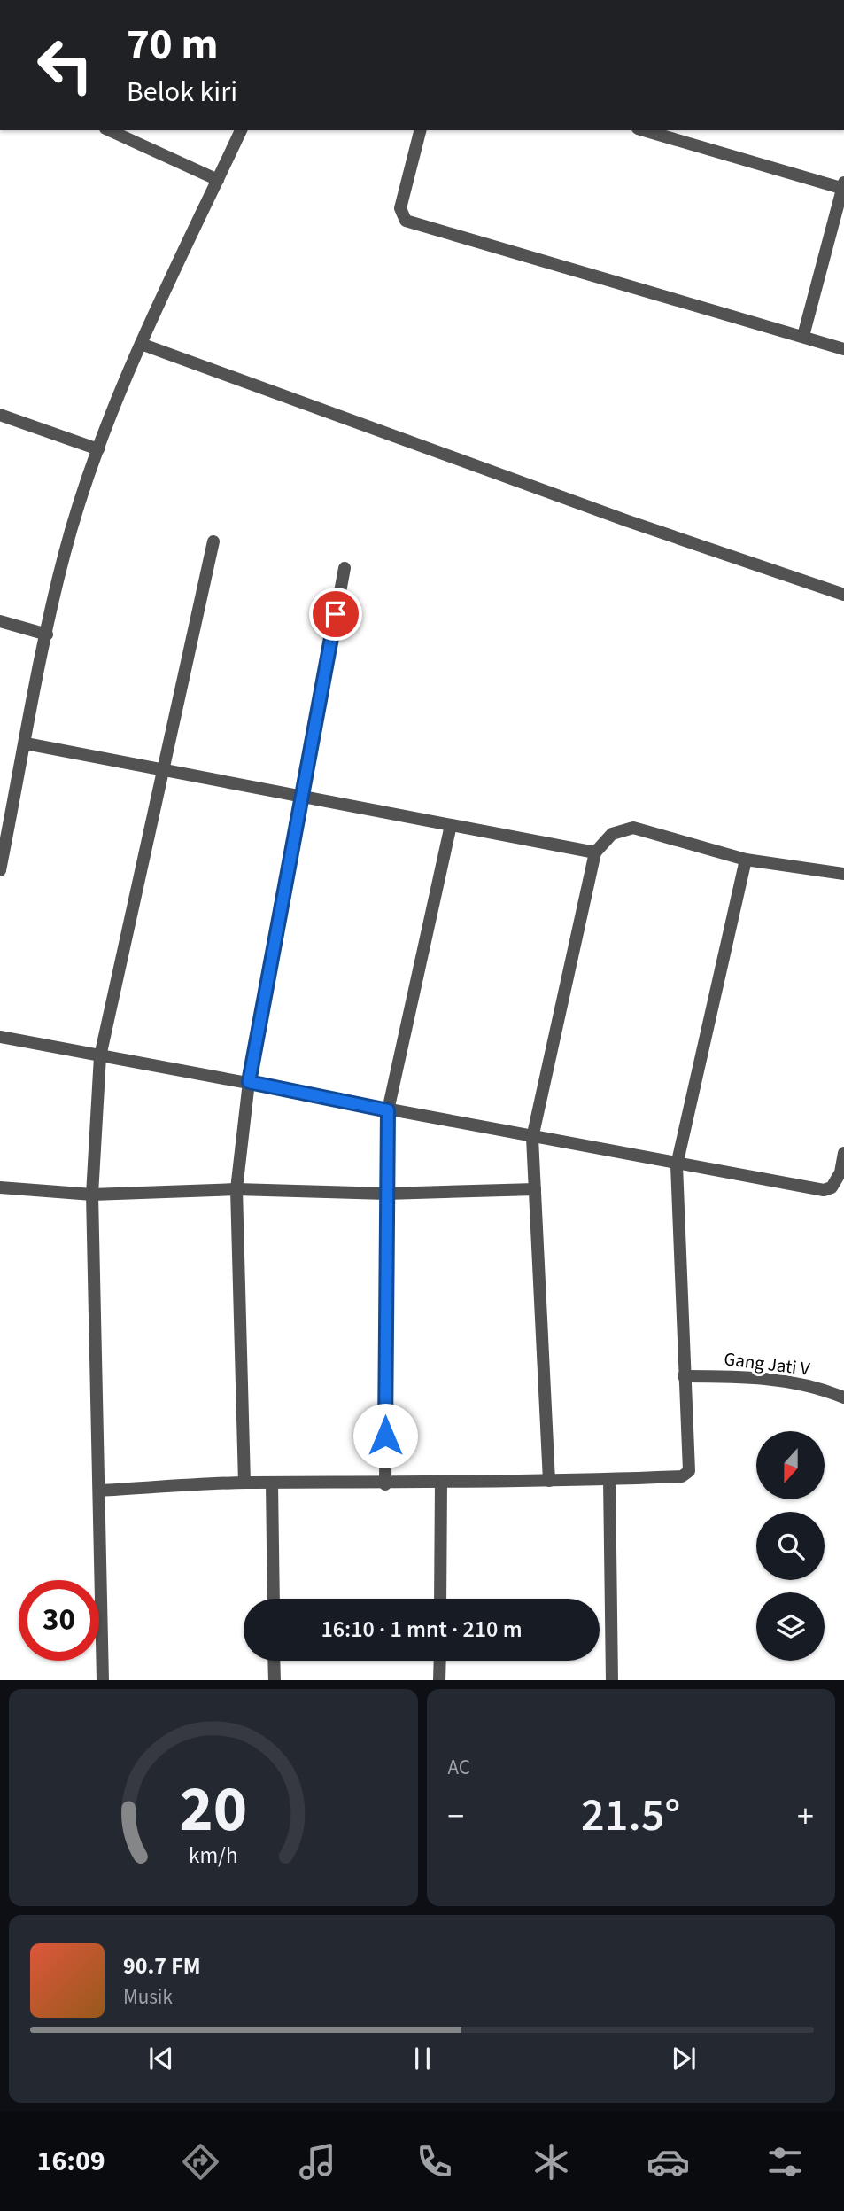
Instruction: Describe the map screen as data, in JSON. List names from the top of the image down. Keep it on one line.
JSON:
{"streets":{"street":["Gang Jati V"]},"north":"bottom","page":{"turn":["70 m","Belok kiri"],"limit":"30","trip":"16:10 · 1 mnt · 210 m","tile":"AC","heat":["−","21.5°","+"],"song":["90.7 FM","Musik"],"tabs":"16:09","gauge":["20","km/h"]}}
